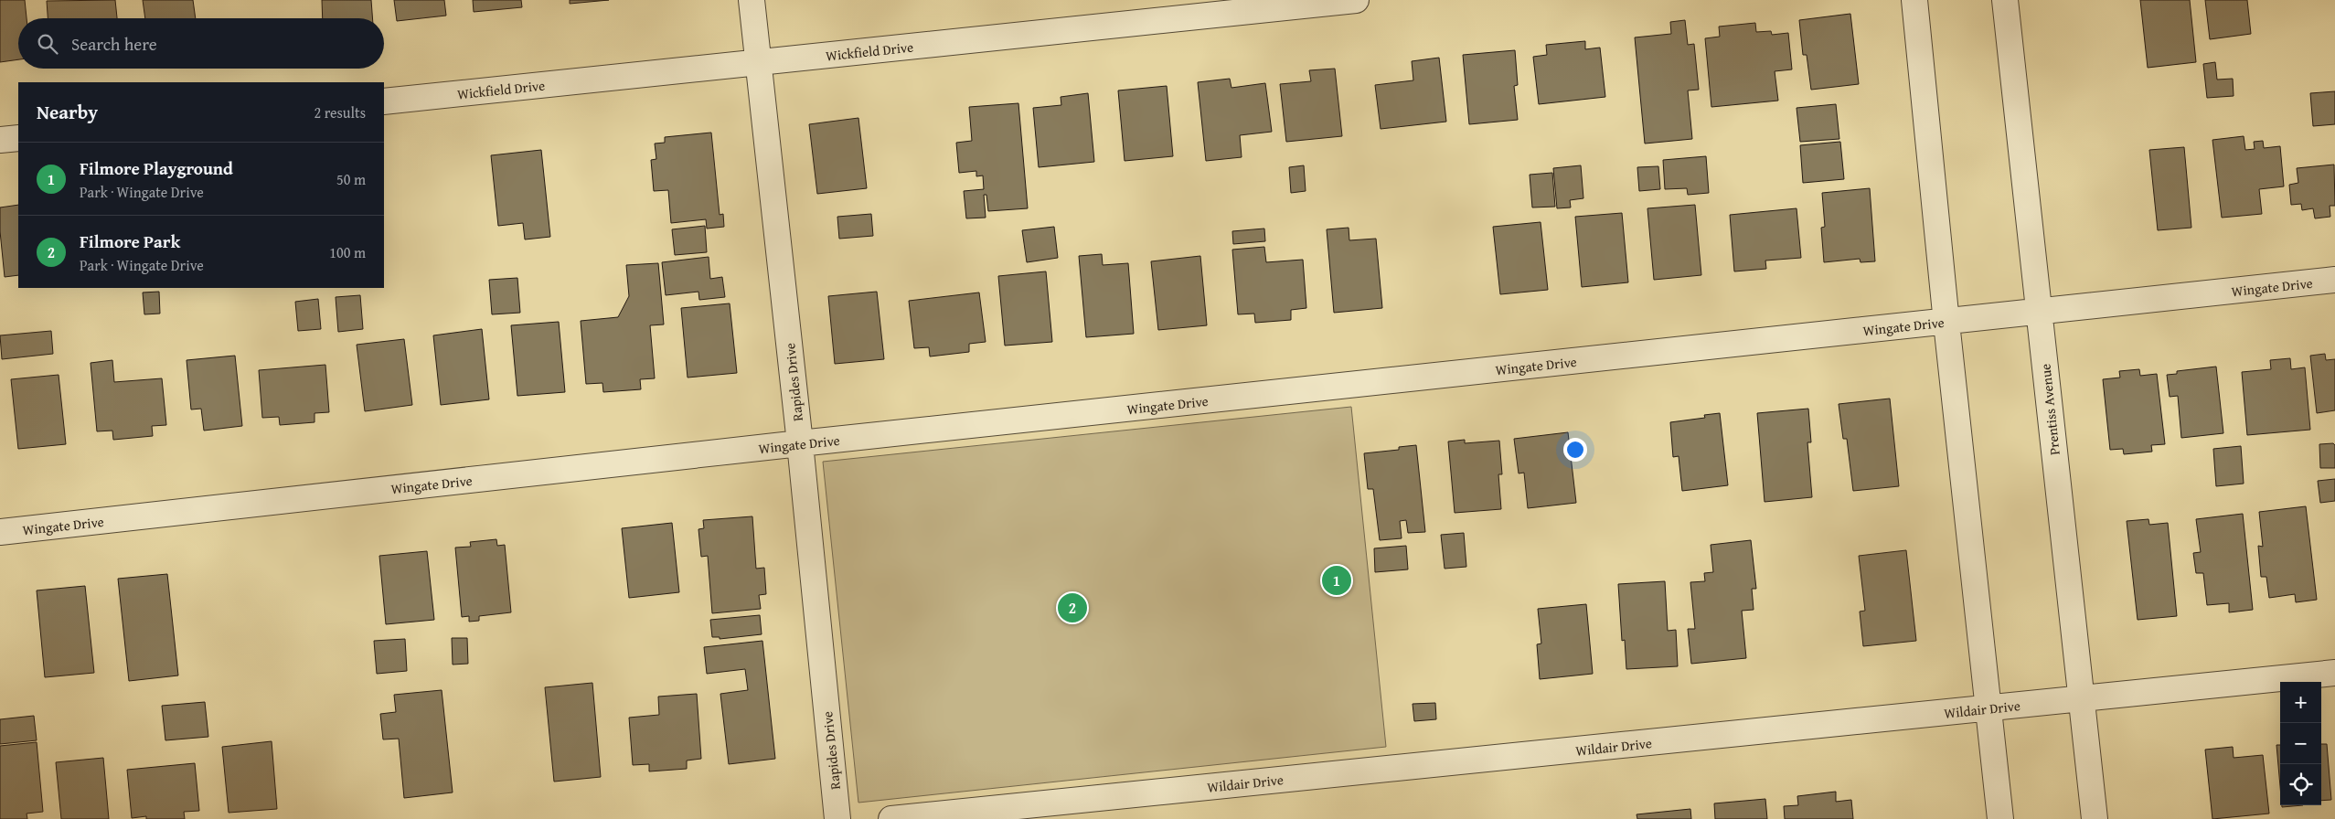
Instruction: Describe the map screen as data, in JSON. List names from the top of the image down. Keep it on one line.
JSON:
{"streets":{"street":["Wickfield Drive","Wingate Drive","Rapides Drive","Prentiss Avenue","Wildair Drive"]},"crossings":[["Wickfield Drive","Rapides Drive"],["Wingate Drive","Rapides Drive"],["Wingate Drive","Prentiss Avenue"],["Prentiss Avenue","Wildair Drive"]],"page":{"search":"Search here","heading":["Nearby","2 results"],"list":[{"mark":"1","name":"Filmore Playground","note":"Park · Wingate Drive","value":"50 m"},{"mark":"2","name":"Filmore Park","note":"Park · Wingate Drive","value":"100 m"}],"pins":["1","2"],"map_buttons":["+","−"]}}
